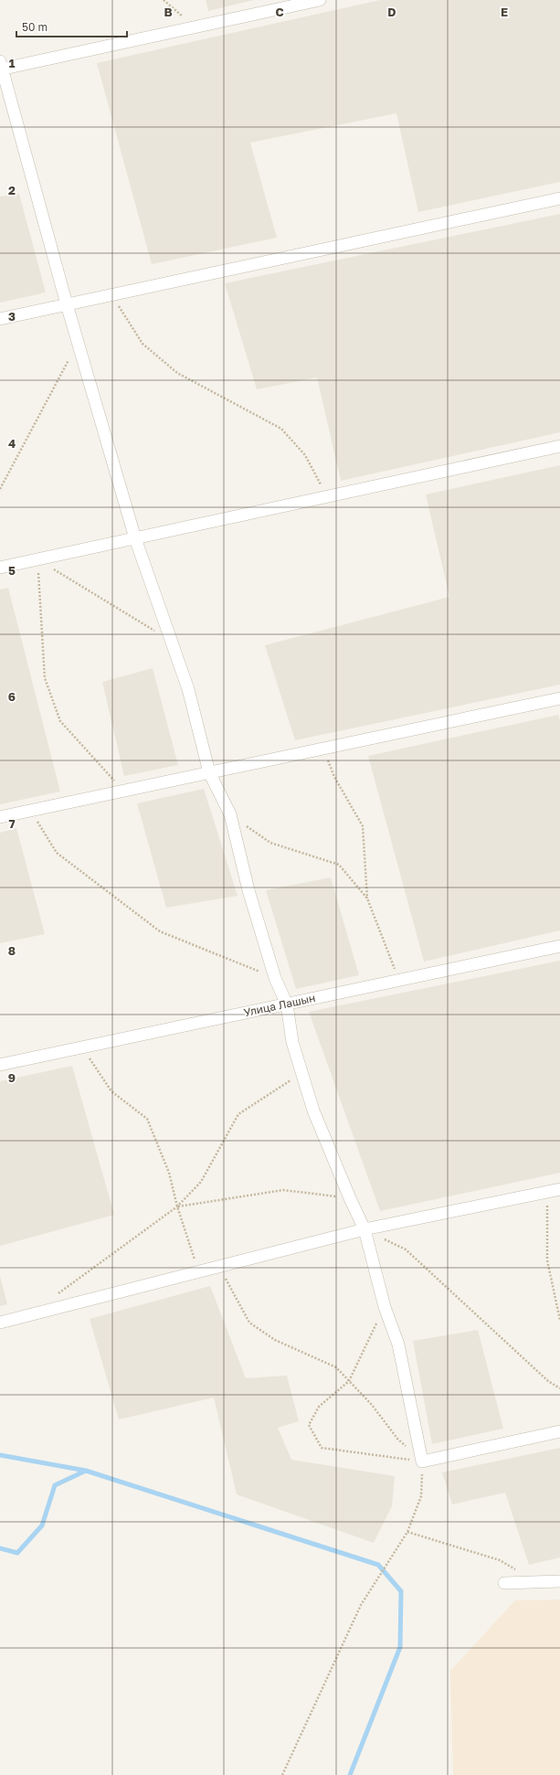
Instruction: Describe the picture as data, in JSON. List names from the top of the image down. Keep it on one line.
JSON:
{"streets":{"street":["Улица Лашын"]},"scale_bar":"50 m","grid":{"columns":["B","C","D","E"],"rows":["1","2","3","4","5","6","7","8","9"]}}
